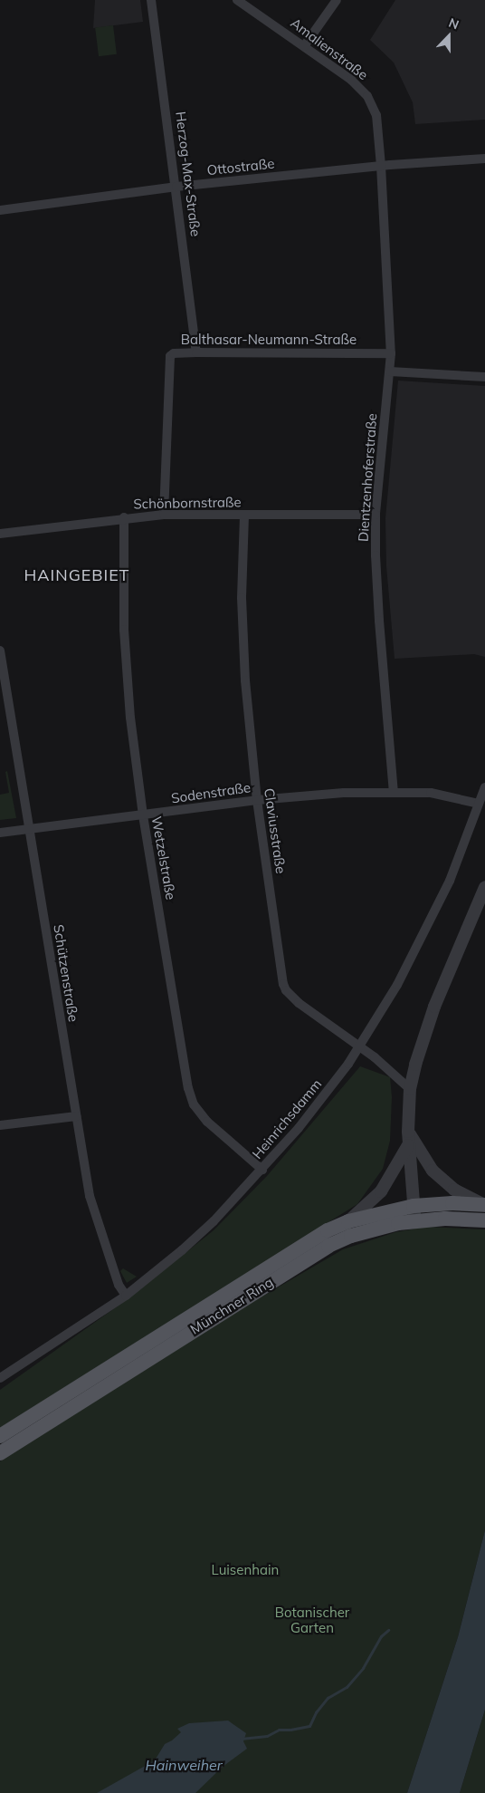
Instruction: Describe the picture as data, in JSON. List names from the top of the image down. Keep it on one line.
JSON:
{"streets":{"main road":["Münchner Ring"],"street":["Amalienstraße","Ottostraße","Herzog-Max-Straße","Balthasar-Neumann-Straße","Dientzenhoferstraße","Schönbornstraße","Sodenstraße","Claviusstraße","Wetzelstraße","Schützenstraße","Heinrichsdamm"]},"crossings":[["Amalienstraße","Ottostraße"],["Amalienstraße","Dientzenhoferstraße"],["Ottostraße","Herzog-Max-Straße"],["Ottostraße","Dientzenhoferstraße"],["Herzog-Max-Straße","Balthasar-Neumann-Straße"],["Balthasar-Neumann-Straße","Dientzenhoferstraße"],["Balthasar-Neumann-Straße","Schönbornstraße"],["Dientzenhoferstraße","Schönbornstraße"],["Dientzenhoferstraße","Sodenstraße"],["Schönbornstraße","Claviusstraße"],["Schönbornstraße","Wetzelstraße"],["Sodenstraße","Claviusstraße"],["Sodenstraße","Wetzelstraße"],["Sodenstraße","Schützenstraße"],["Sodenstraße","Heinrichsdamm"],["Claviusstraße","Heinrichsdamm"],["Wetzelstraße","Heinrichsdamm"],["Schützenstraße","Heinrichsdamm"]],"districts":["HAINGEBIET"],"water":["Hainweiher"],"parks":["Luisenhain","Botanischer Garten"],"north":"top"}
